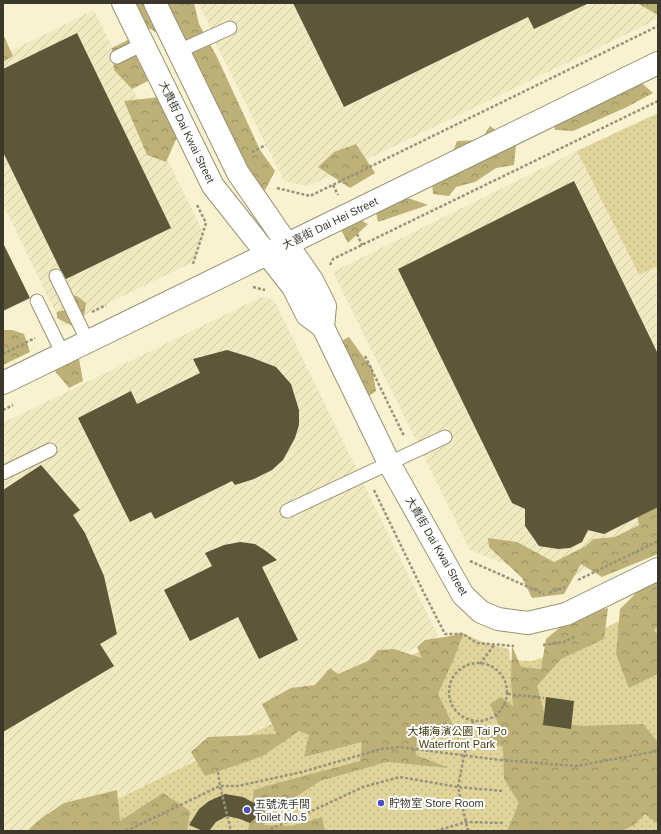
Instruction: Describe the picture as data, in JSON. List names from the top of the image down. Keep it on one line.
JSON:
{"streets":{"street":["大貴街 Dai Kwai Street","大喜街 Dai Hei Street"]},"crossings":[["大貴街 Dai Kwai Street","大喜街 Dai Hei Street"]],"parks":["大埔海濱公園 Tai Po Waterfront Park"],"places":["貯物室 Store Room","五號洗手間 Toilet No.5"]}
